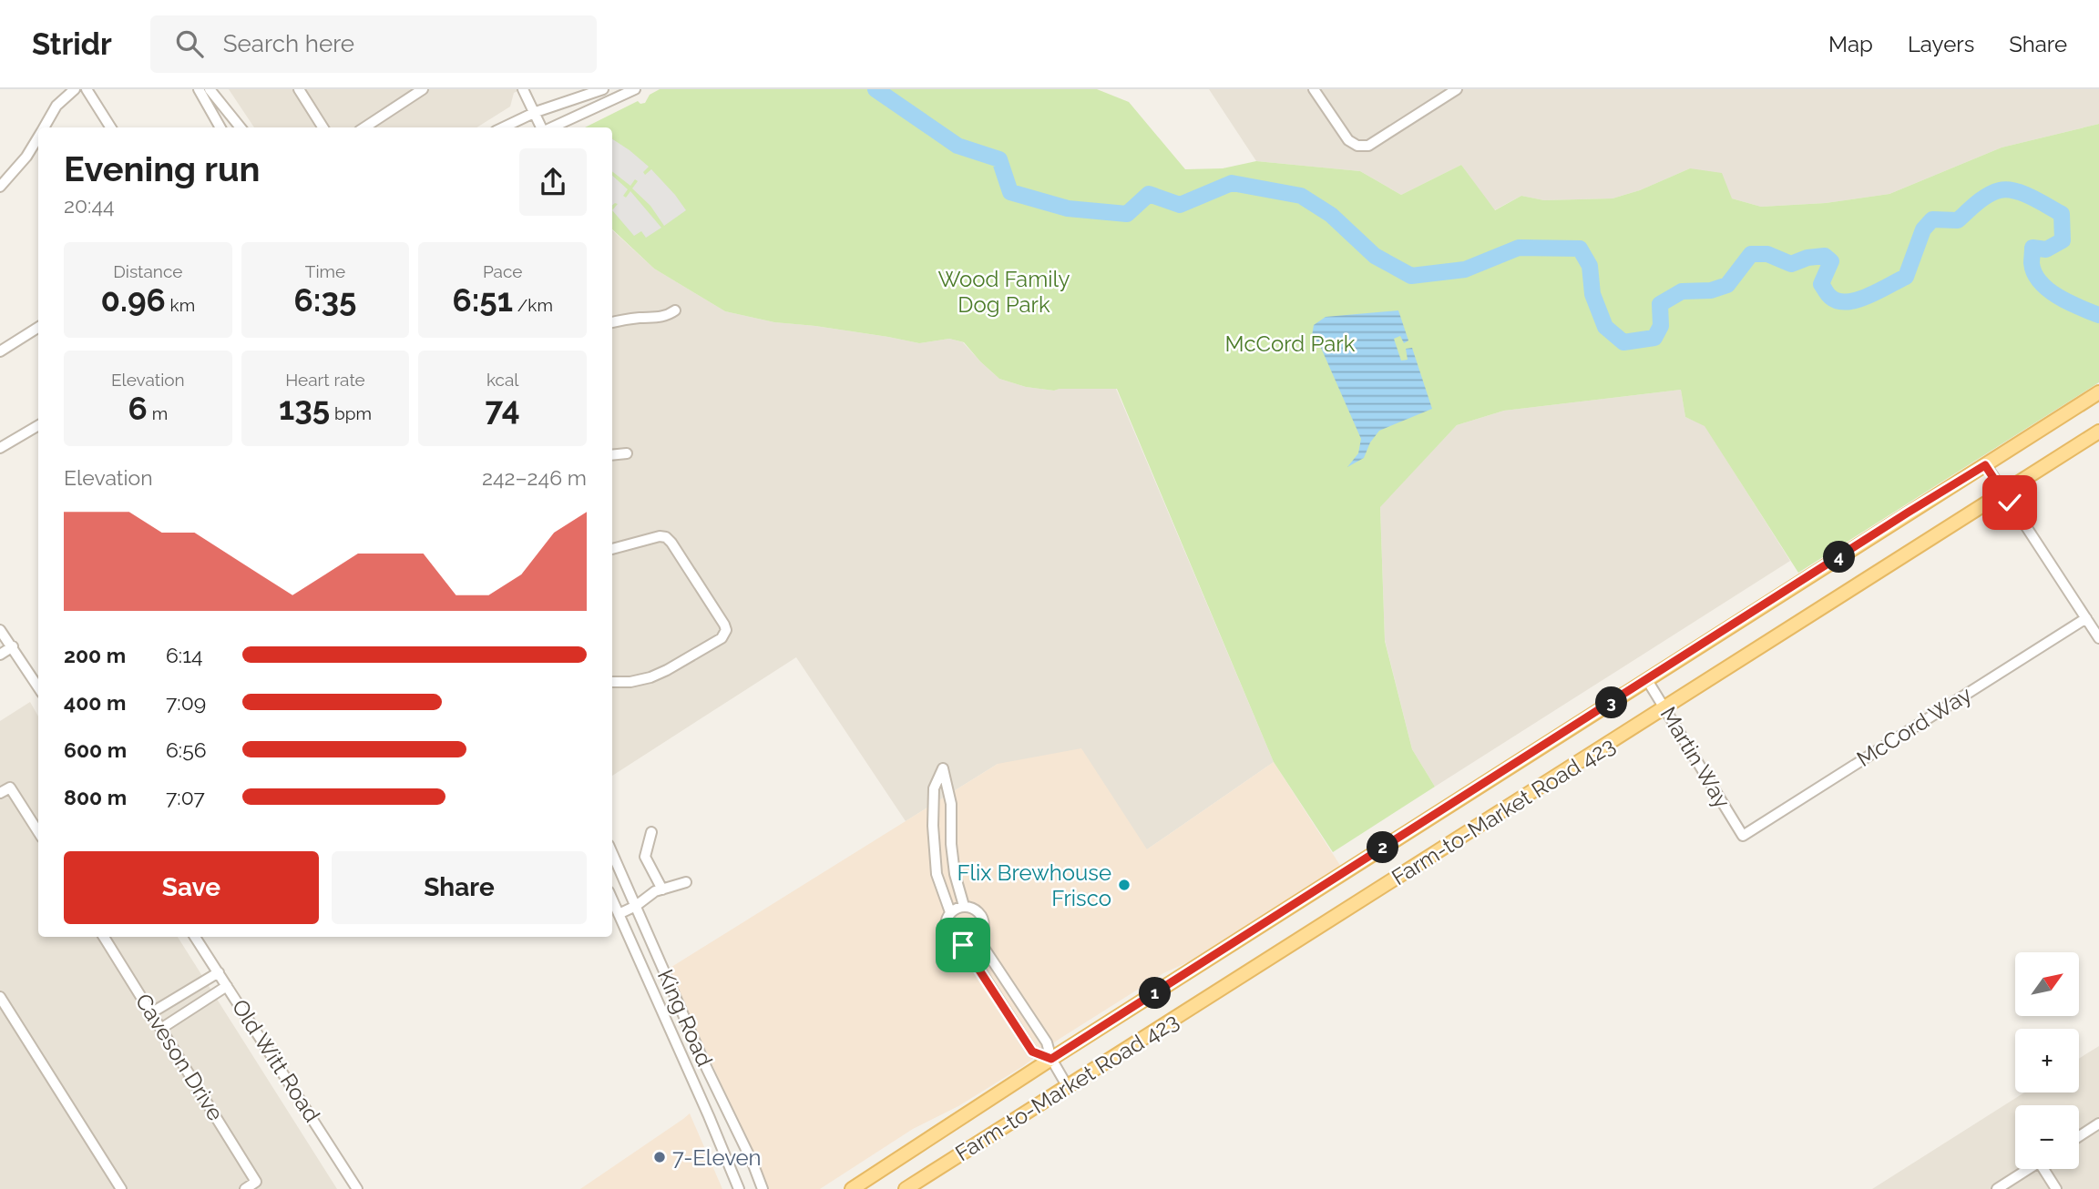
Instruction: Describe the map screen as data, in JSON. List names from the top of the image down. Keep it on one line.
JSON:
{"streets":{"main road":["Farm-to-Market Road 423"],"street":["McCord Way","Martin Way","King Road","Caveson Drive","Old Witt Road"]},"crossings":[["McCord Way","Martin Way"],["Martin Way","Farm-to-Market Road 423"]],"parks":["Wood Family Dog Park","McCord Park"],"places":["Flix Brewhouse Frisco","7-Eleven"],"north":"top right","page":{"header":"Stridr","search":"Search here","nav":["Map","Layers","Share"],"heading":["Evening run","20:44"],"stats":[["Distance","0.96 km"],["Time","6:35"],["Pace","6:51 /km"],["Elevation","6 m"],["Heart rate","135 bpm"],["kcal","74"]],"chart":["Elevation","242–246 m"],"pins":["4","3","2","1"],"list":[{"name":"200 m","note":"6:14"},{"name":"400 m","note":"7:09"},{"name":"600 m","note":"6:56"},{"name":"800 m","note":"7:07"}],"buttons":["Save","Share"],"map_buttons":["+","−"]}}
